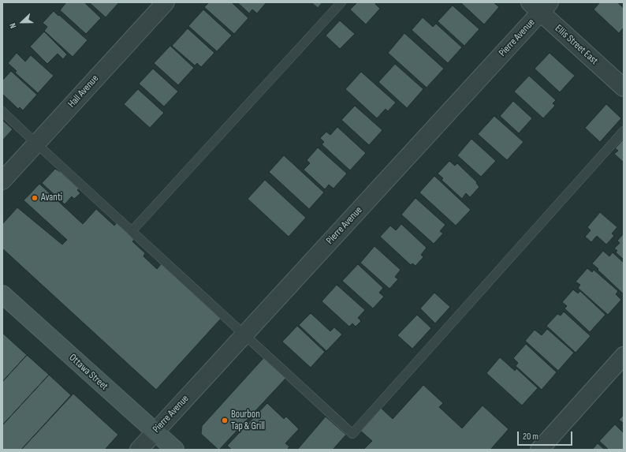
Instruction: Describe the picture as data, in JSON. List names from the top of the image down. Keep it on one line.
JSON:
{"streets":{"street":["Pierre Avenue","Ellis Street East","Hall Avenue","Ottawa Street"]},"crossings":[["Pierre Avenue","Ellis Street East"],["Pierre Avenue","Ottawa Street"]],"places":["Avanti","Bourbon Tap & Grill"],"scale_bar":"20 m","north":"left"}
